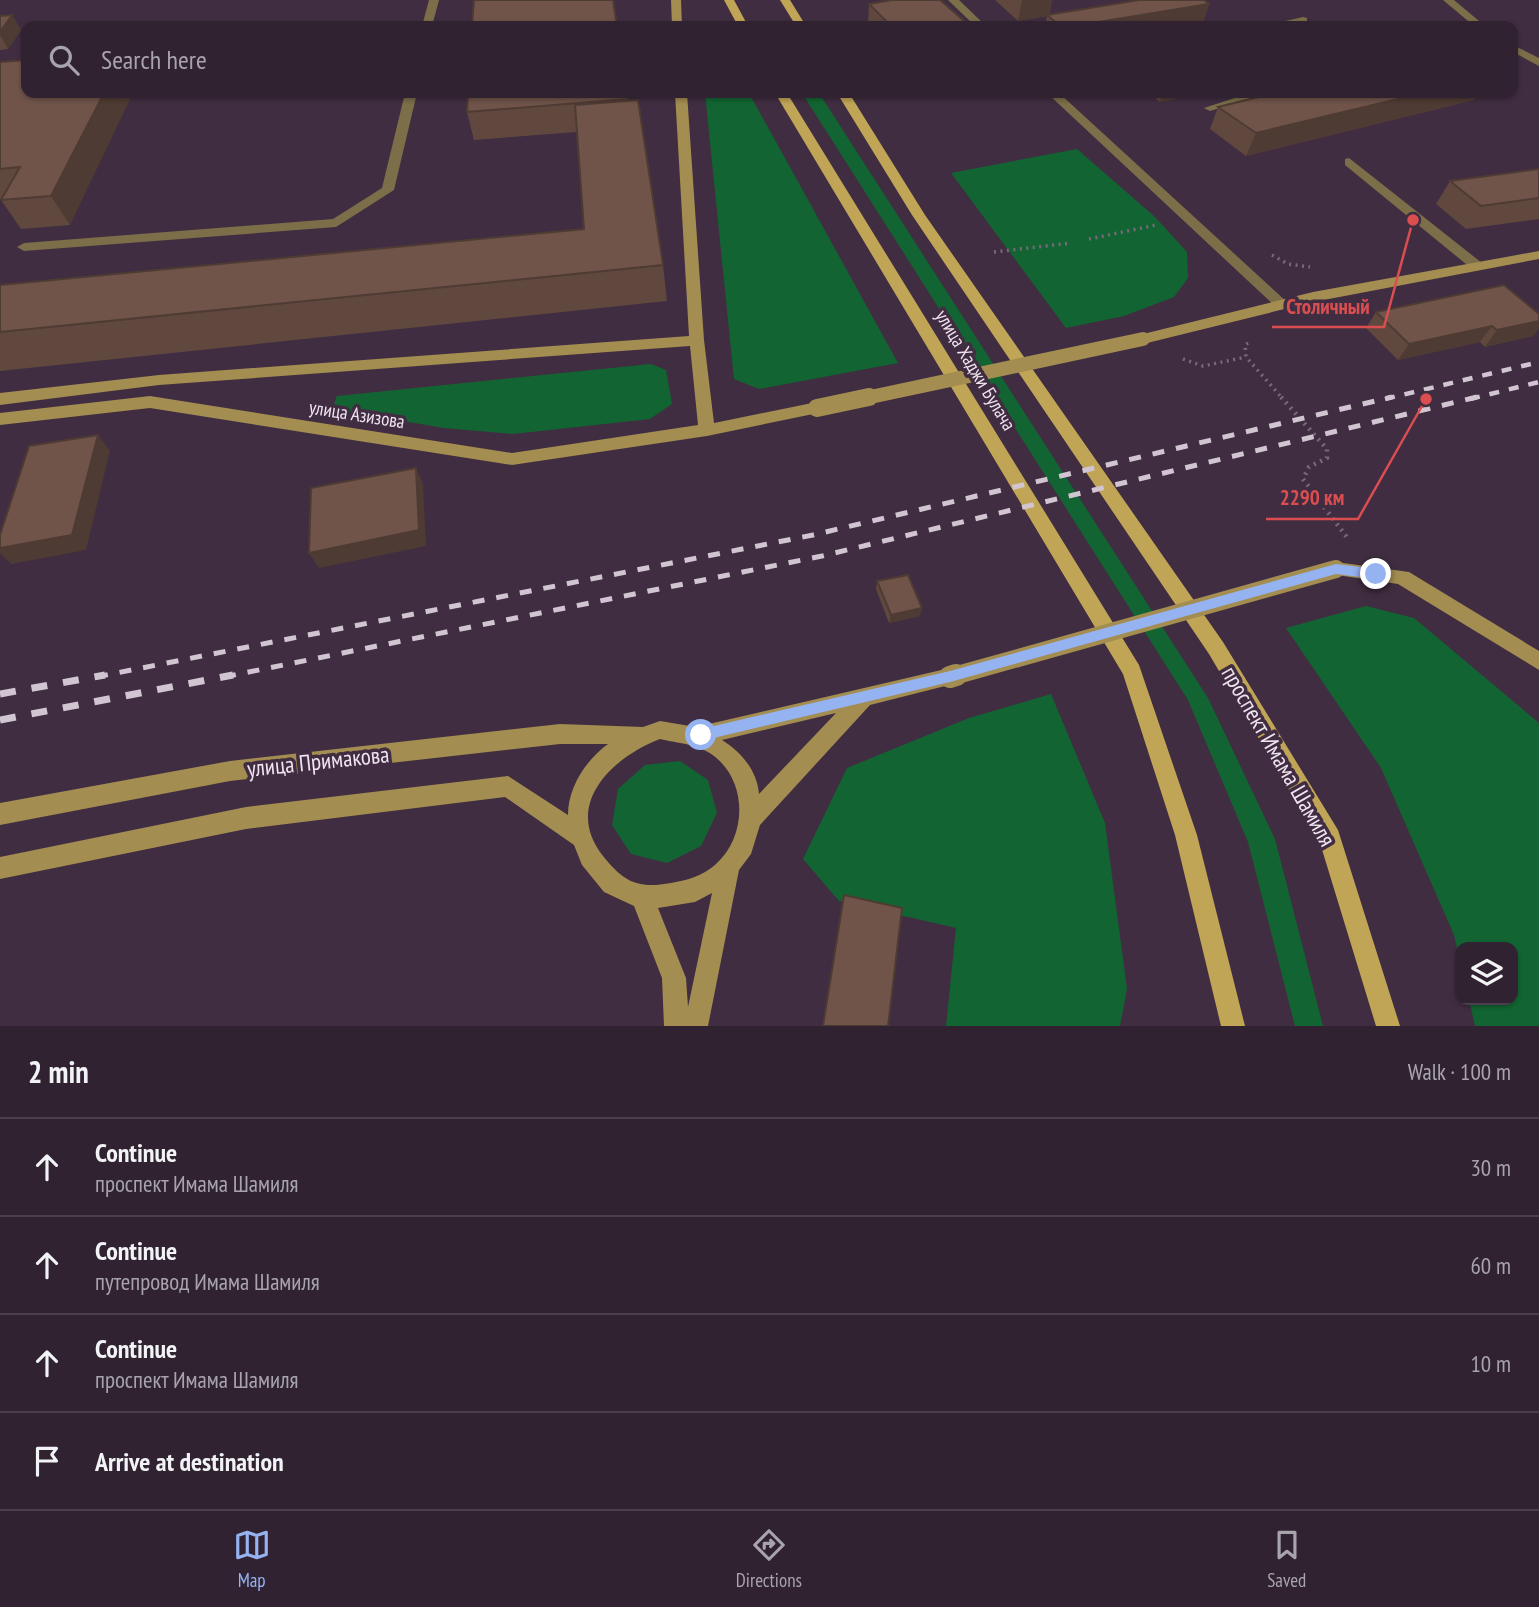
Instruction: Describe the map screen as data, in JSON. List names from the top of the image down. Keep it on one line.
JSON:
{"streets":{"main road":["улица Хаджи Булача","улица Азизова","проспект Имама Шамиля","улица Примакова"]},"crossings":[["улица Хаджи Булача","проспект Имама Шамиля"]],"places":["Столичный","2290 км"],"page":{"search":"Search here","heading":["2 min","Walk · 100 m"],"list":[["Continue","проспект Имама Шамиля","30 m"],["Continue","путепровод Имама Шамиля","60 m"],["Continue","проспект Имама Шамиля","10 m"],"Arrive at destination"],"nav":["Map","Directions","Saved"]}}
